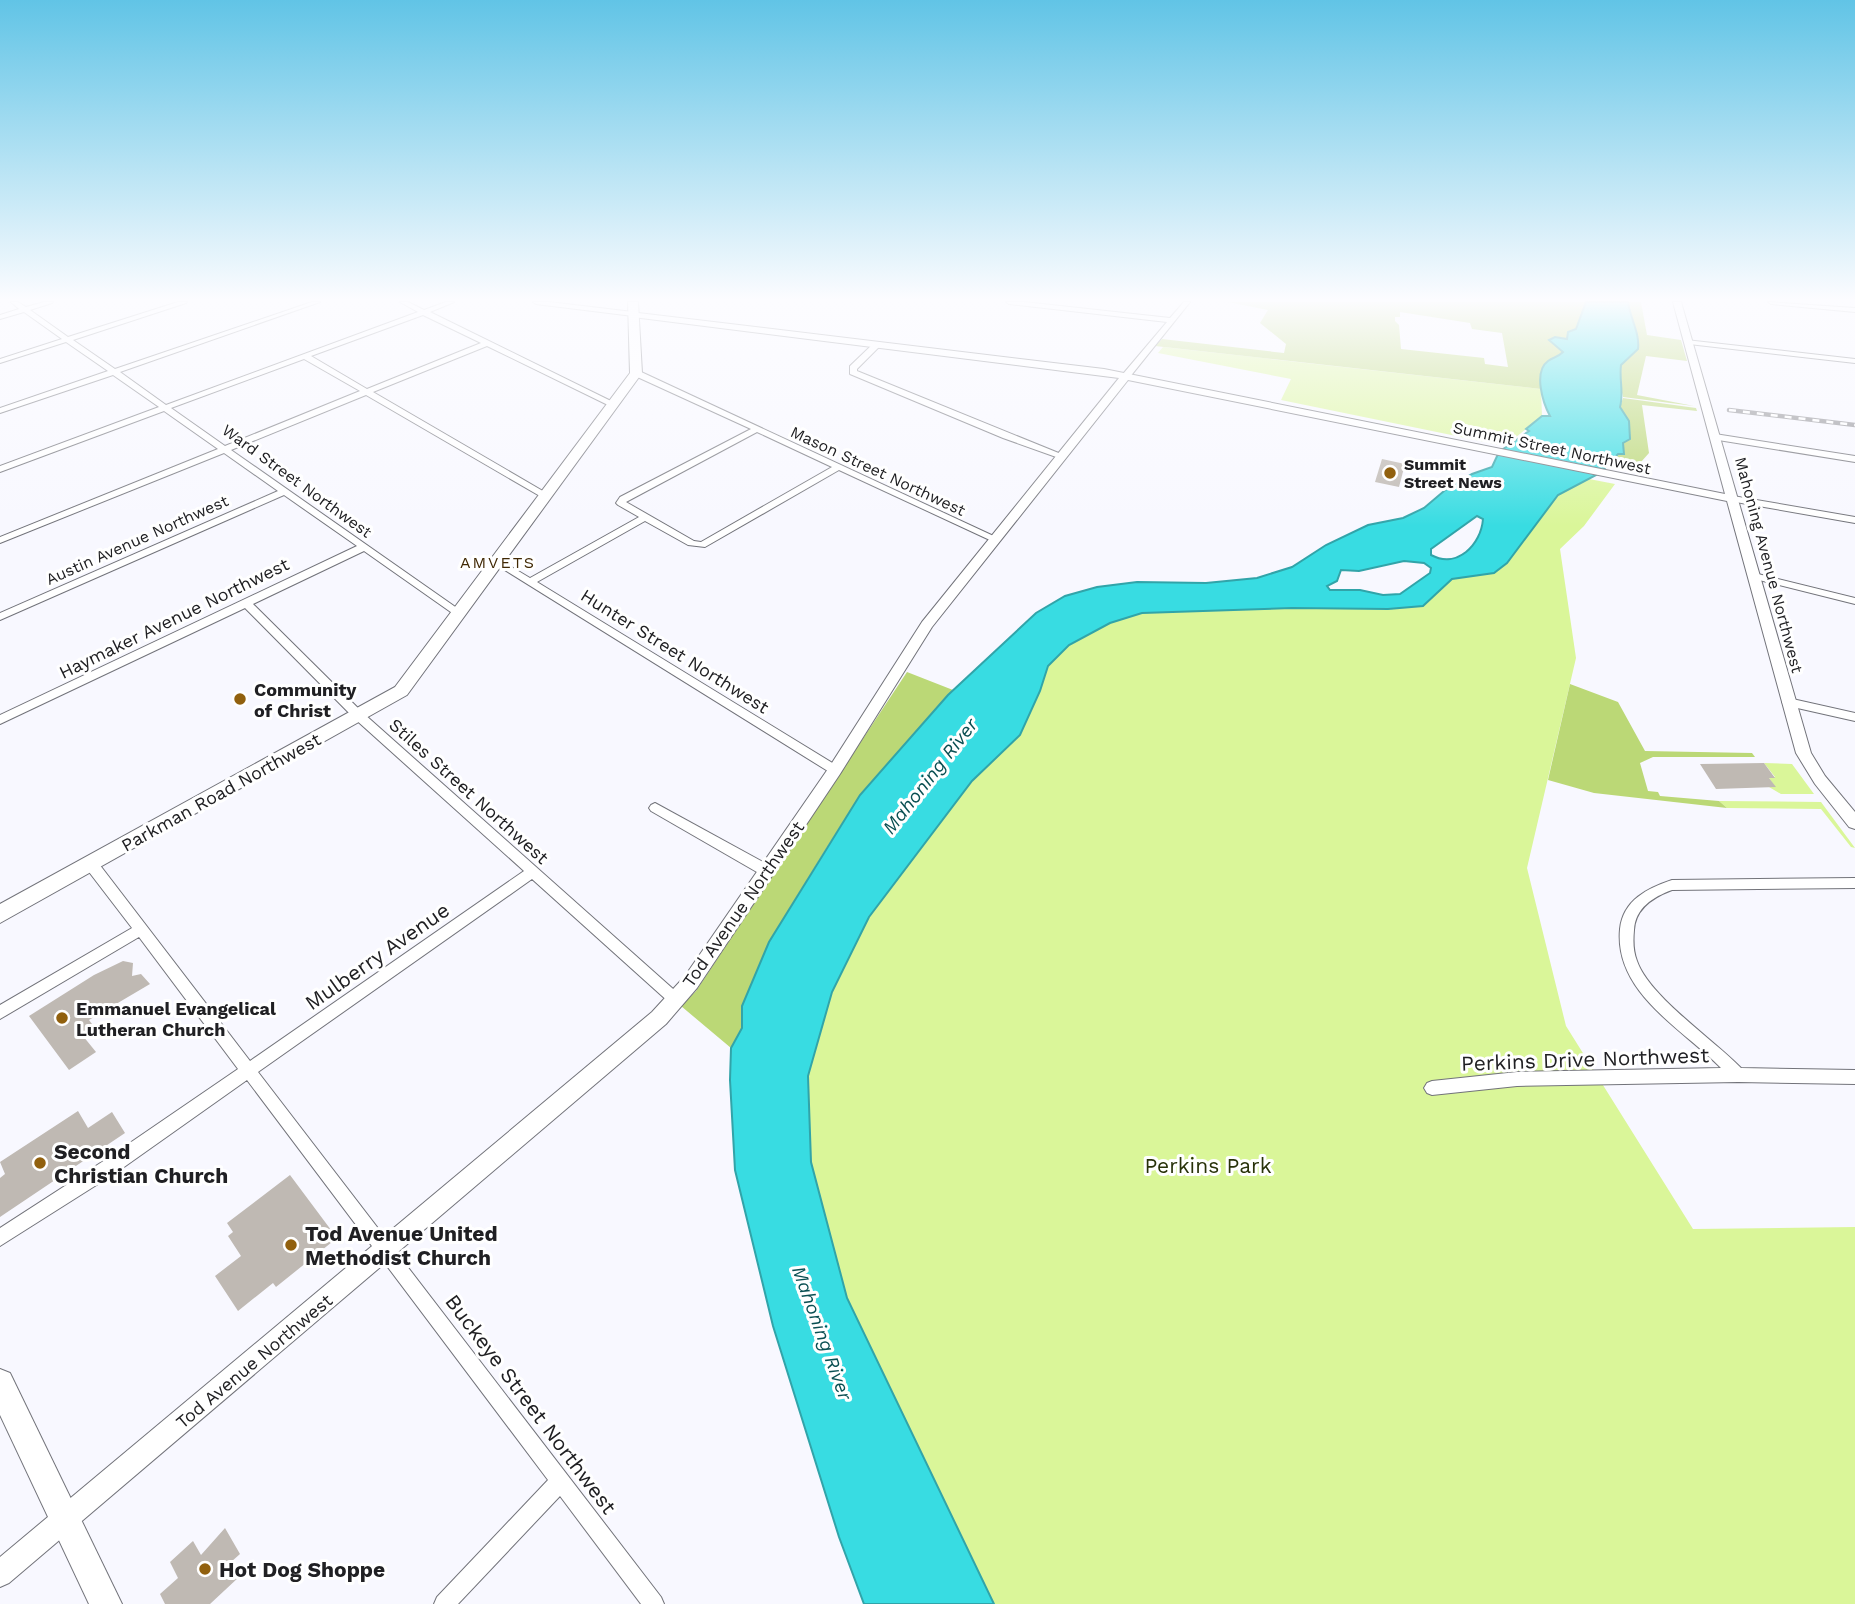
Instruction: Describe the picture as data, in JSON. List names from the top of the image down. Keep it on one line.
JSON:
{"streets":{"main road":["Summit Street Northwest","Mahoning Avenue Northwest","Parkman Road Northwest","Tod Avenue Northwest"],"street":["Mason Street Northwest","Ward Street Northwest","Austin Avenue Northwest","Haymaker Avenue Northwest","Hunter Street Northwest","Stiles Street Northwest","Mulberry Avenue","Perkins Drive Northwest","Buckeye Street Northwest"]},"crossings":[["Summit Street Northwest","Mahoning Avenue Northwest"],["Mason Street Northwest","Tod Avenue Northwest"],["Ward Street Northwest","Austin Avenue Northwest"],["Ward Street Northwest","Haymaker Avenue Northwest"],["Ward Street Northwest","Parkman Road Northwest"],["Haymaker Avenue Northwest","Stiles Street Northwest"],["Hunter Street Northwest","Parkman Road Northwest"],["Hunter Street Northwest","Tod Avenue Northwest"],["Stiles Street Northwest","Parkman Road Northwest"],["Stiles Street Northwest","Tod Avenue Northwest"],["Stiles Street Northwest","Mulberry Avenue"],["Parkman Road Northwest","Buckeye Street Northwest"],["Tod Avenue Northwest","Buckeye Street Northwest"],["Mulberry Avenue","Buckeye Street Northwest"]],"districts":["AMVETS"],"water":["Mahoning River"],"parks":["Perkins Park"],"places":["Summit Street News","Community of Christ","Emmanuel Evangelical Lutheran Church","Second Christian Church","Tod Avenue United Methodist Church","Hot Dog Shoppe"]}
